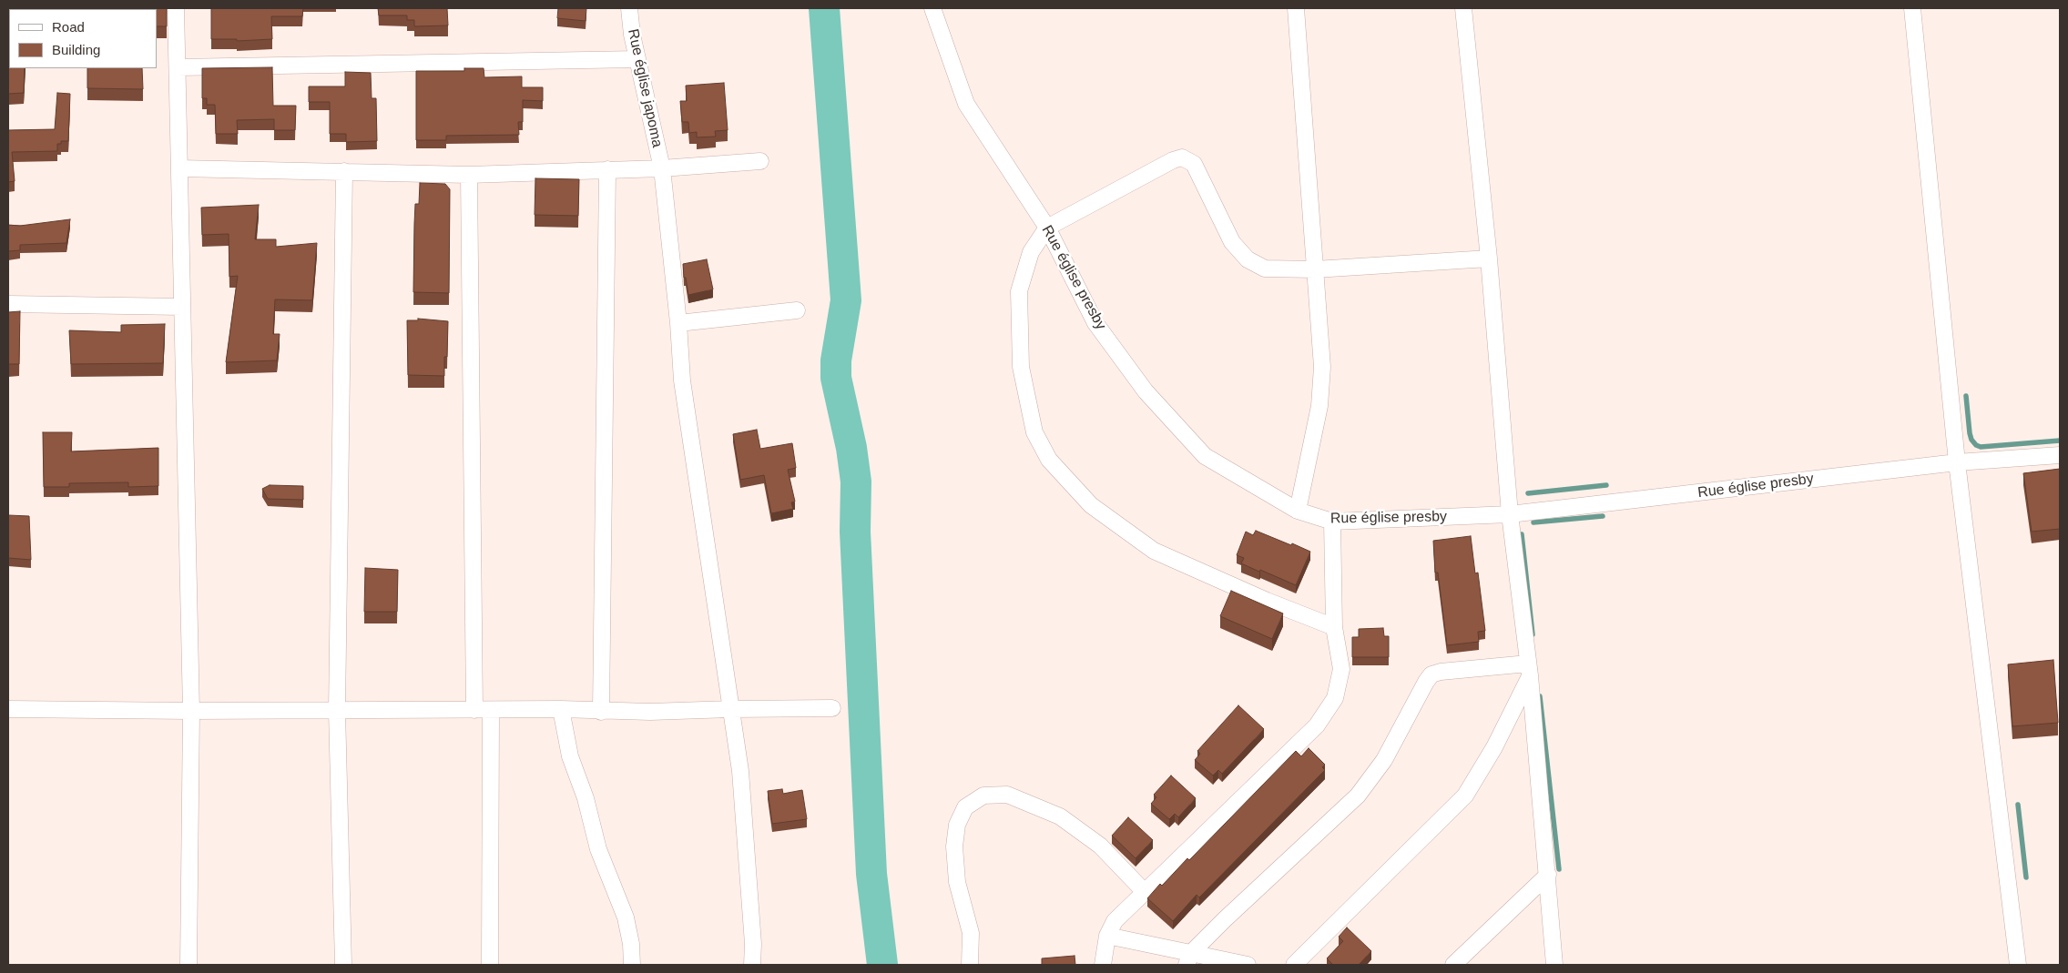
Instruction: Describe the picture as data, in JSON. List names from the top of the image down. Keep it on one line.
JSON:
{"streets":{"street":["Rue église japoma","Rue église presby"]},"legend":["Road","Building"]}
